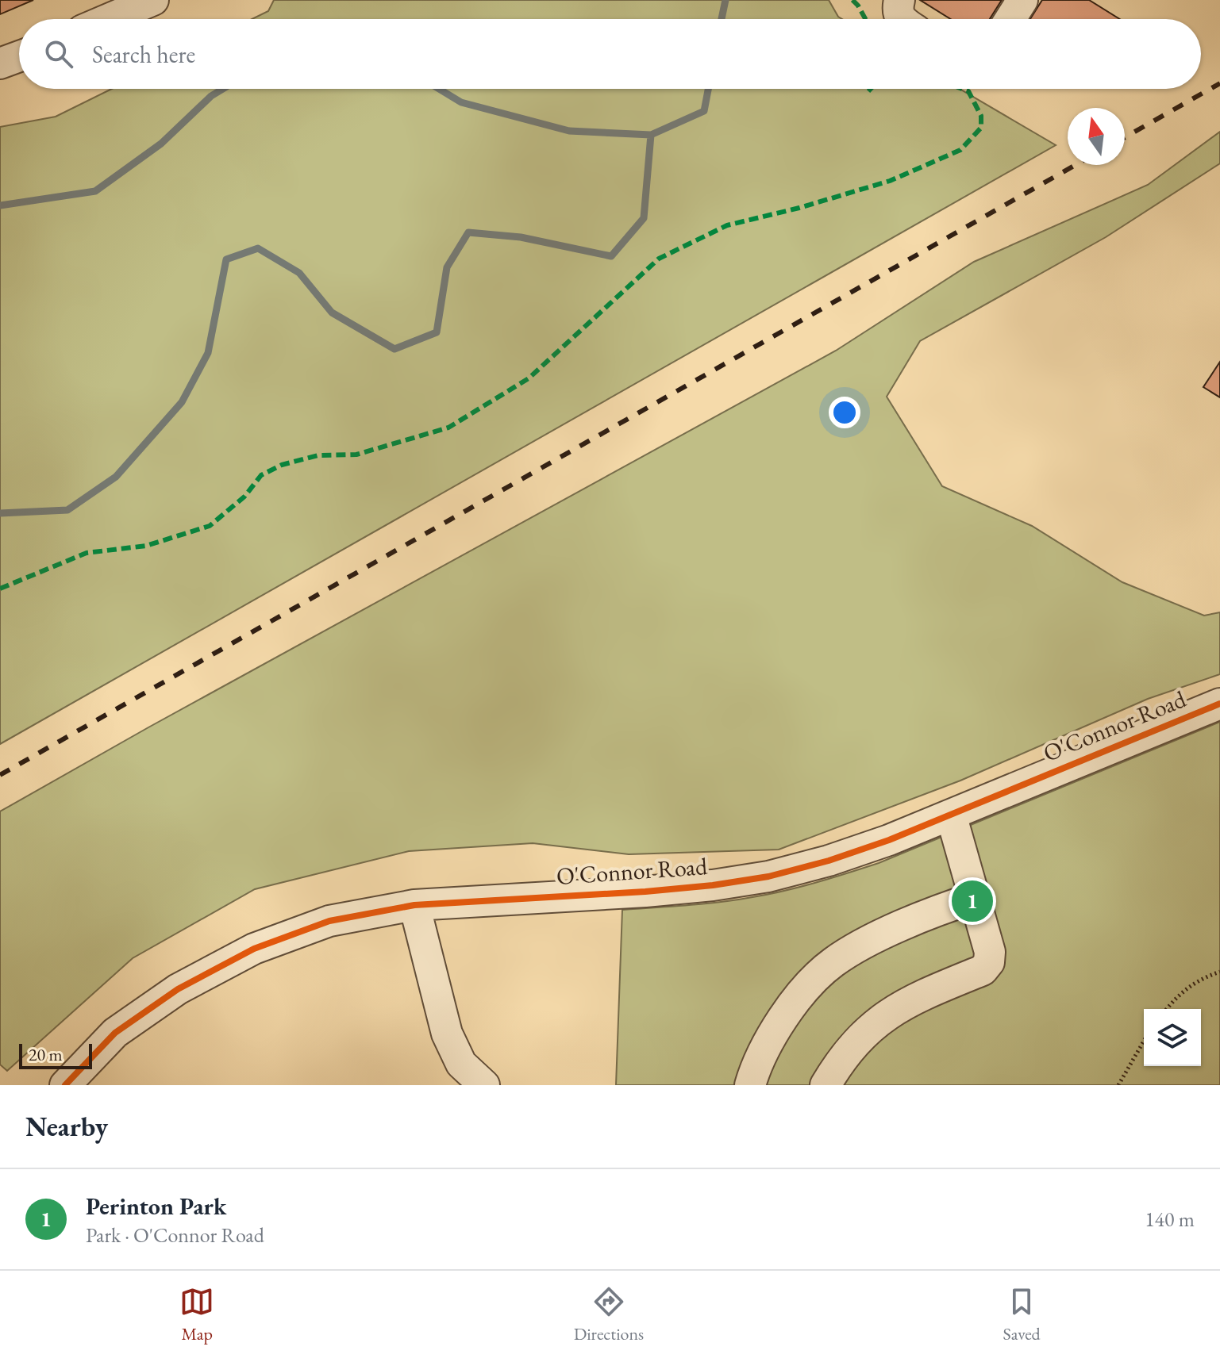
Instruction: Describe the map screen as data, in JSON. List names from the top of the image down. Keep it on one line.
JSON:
{"streets":{"street":["O'Connor Road"]},"scale_bar":"20 m","north":"top","page":{"search":"Search here","pins":"1","scale":"20 m","heading":"Nearby","list":[{"mark":"1","name":"Perinton Park","note":"Park · O'Connor Road","value":"140 m"}],"nav":["Map","Directions","Saved"]}}
